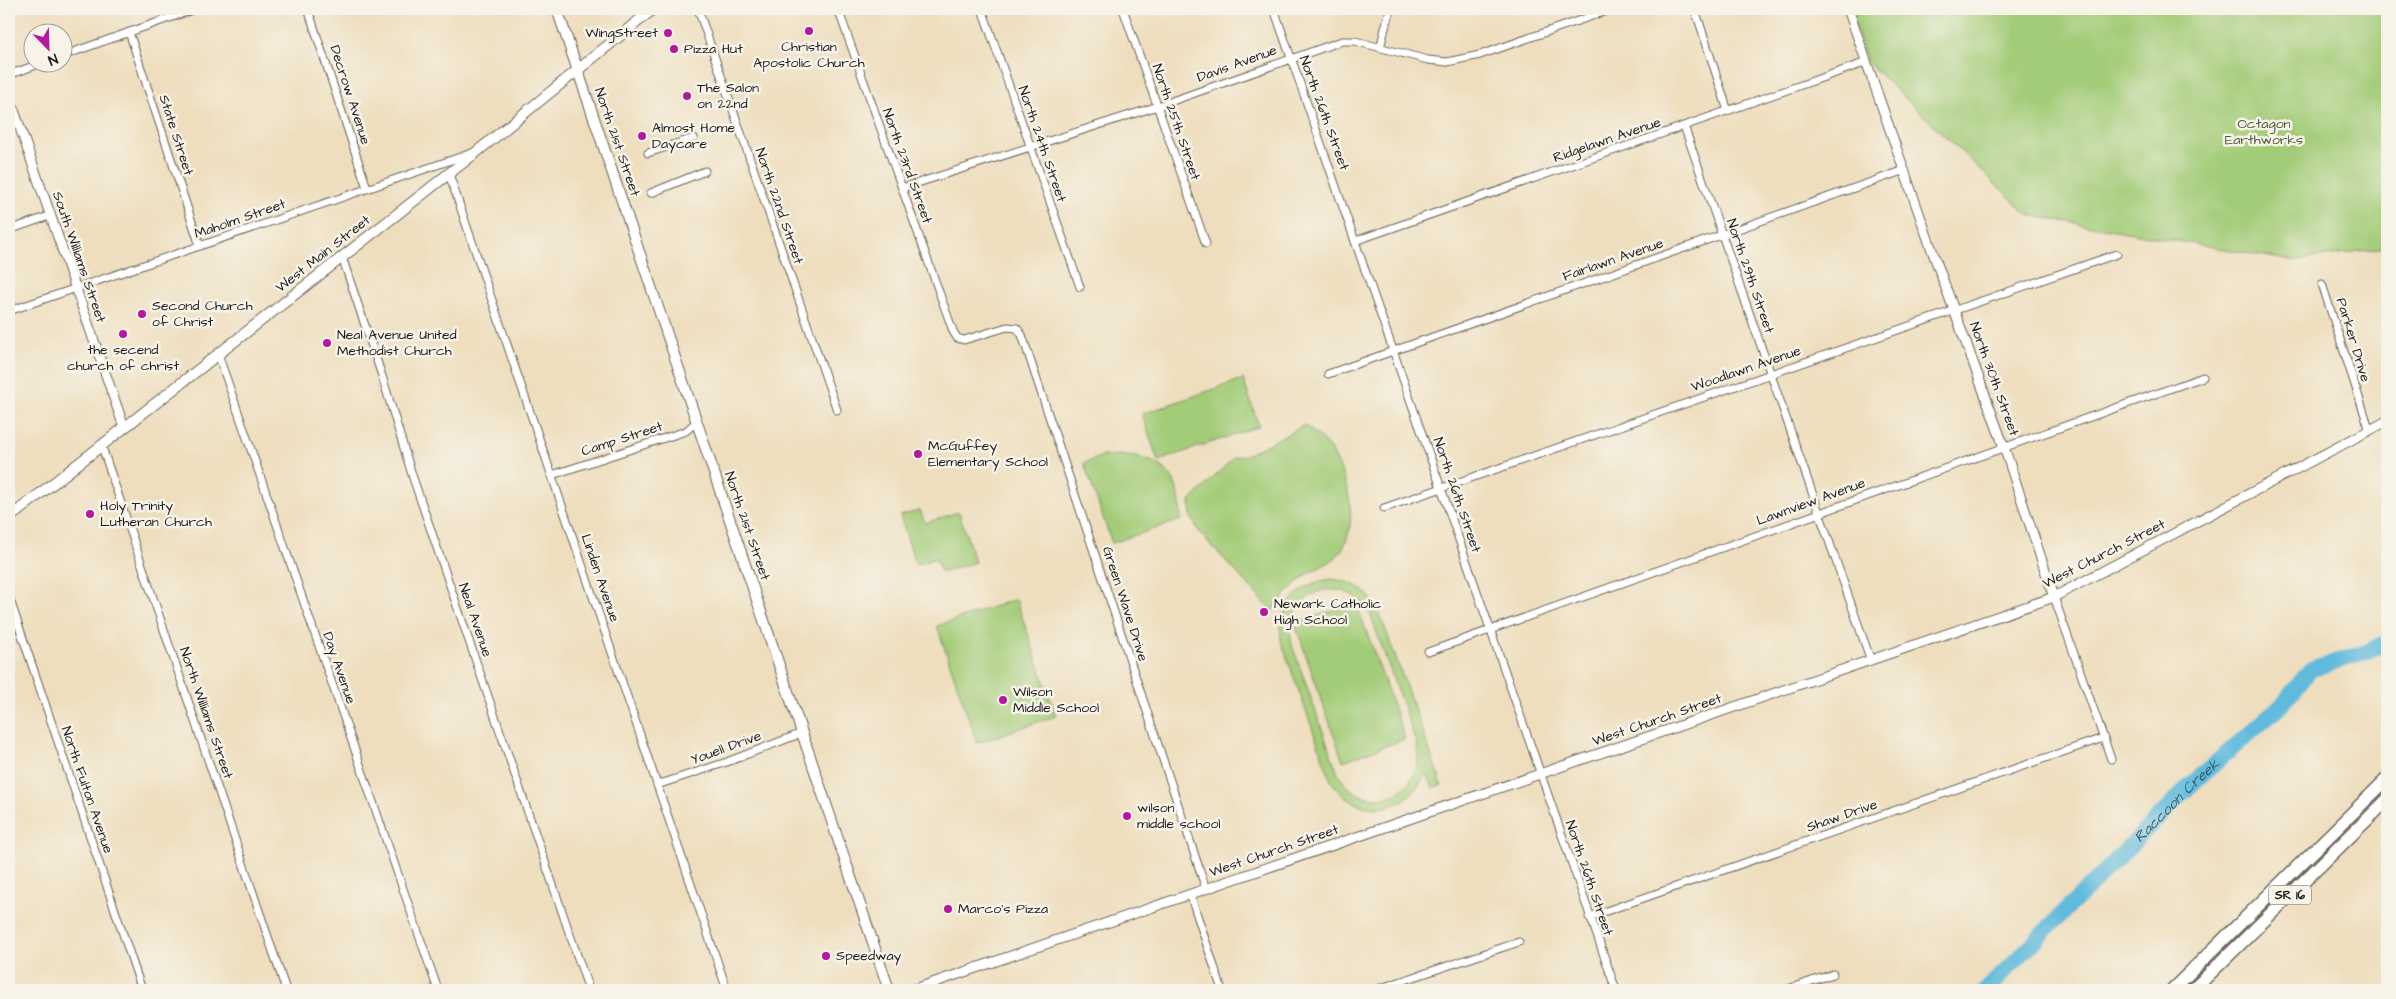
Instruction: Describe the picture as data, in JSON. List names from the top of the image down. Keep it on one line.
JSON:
{"streets":{"highway":["SR 16"],"main road":["North 21st Street","West Main Street"],"street":["Davis Avenue","Decrow Avenue","North 26th Street","North 25th Street","State Street","Ridgelawn Avenue","North 24th Street","North 23rd Street","North 22nd Street","Maholm Street","South Williams Street","Fairlawn Avenue","North 29th Street","Parker Drive","Woodlawn Avenue","North 30th Street","Camp Street","Lawnview Avenue","West Church Street","Linden Avenue","Green Wave Drive","Neal Avenue","Day Avenue","North Williams Street","Youell Drive","North Fulton Avenue","Shaw Drive"]},"crossings":[["Davis Avenue","North 26th Street"],["Davis Avenue","North 25th Street"],["Davis Avenue","North 24th Street"],["Davis Avenue","North 23rd Street"],["Decrow Avenue","Maholm Street"],["North 26th Street","Ridgelawn Avenue"],["North 26th Street","Fairlawn Avenue"],["North 26th Street","Woodlawn Avenue"],["North 26th Street","Lawnview Avenue"],["North 26th Street","West Church Street"],["North 26th Street","Shaw Drive"],["State Street","Maholm Street"],["Ridgelawn Avenue","North 29th Street"],["Ridgelawn Avenue","North 30th Street"],["North 21st Street","West Main Street"],["North 21st Street","Camp Street"],["North 21st Street","Youell Drive"],["North 23rd Street","Green Wave Drive"],["Maholm Street","West Main Street"],["Maholm Street","South Williams Street"],["West Main Street","South Williams Street"],["West Main Street","Linden Avenue"],["West Main Street","Neal Avenue"],["West Main Street","Day Avenue"],["West Main Street","North Williams Street"],["Fairlawn Avenue","North 29th Street"],["Fairlawn Avenue","North 30th Street"],["North 29th Street","Woodlawn Avenue"],["North 29th Street","Lawnview Avenue"],["North 29th Street","West Church Street"],["Parker Drive","West Church Street"],["Woodlawn Avenue","North 30th Street"],["North 30th Street","Lawnview Avenue"],["North 30th Street","West Church Street"],["North 30th Street","Shaw Drive"],["Camp Street","Linden Avenue"],["West Church Street","Green Wave Drive"],["Linden Avenue","Youell Drive"]],"water":["Raccoon Creek"],"parks":["Octagon Earthworks"],"places":["Christian Apostolic Church","WingStreet","Pizza Hut","The Salon on 22nd","Almost Home Daycare","Second Church of Christ","the secend church of christ","Neal Avenue United Methodist Church","McGuffey Elementary School","Holy Trinity Lutheran Church","Newark Catholic High School","Wilson Middle School","wilson middle school","Marco's Pizza","Speedway"],"north":"bottom right"}
